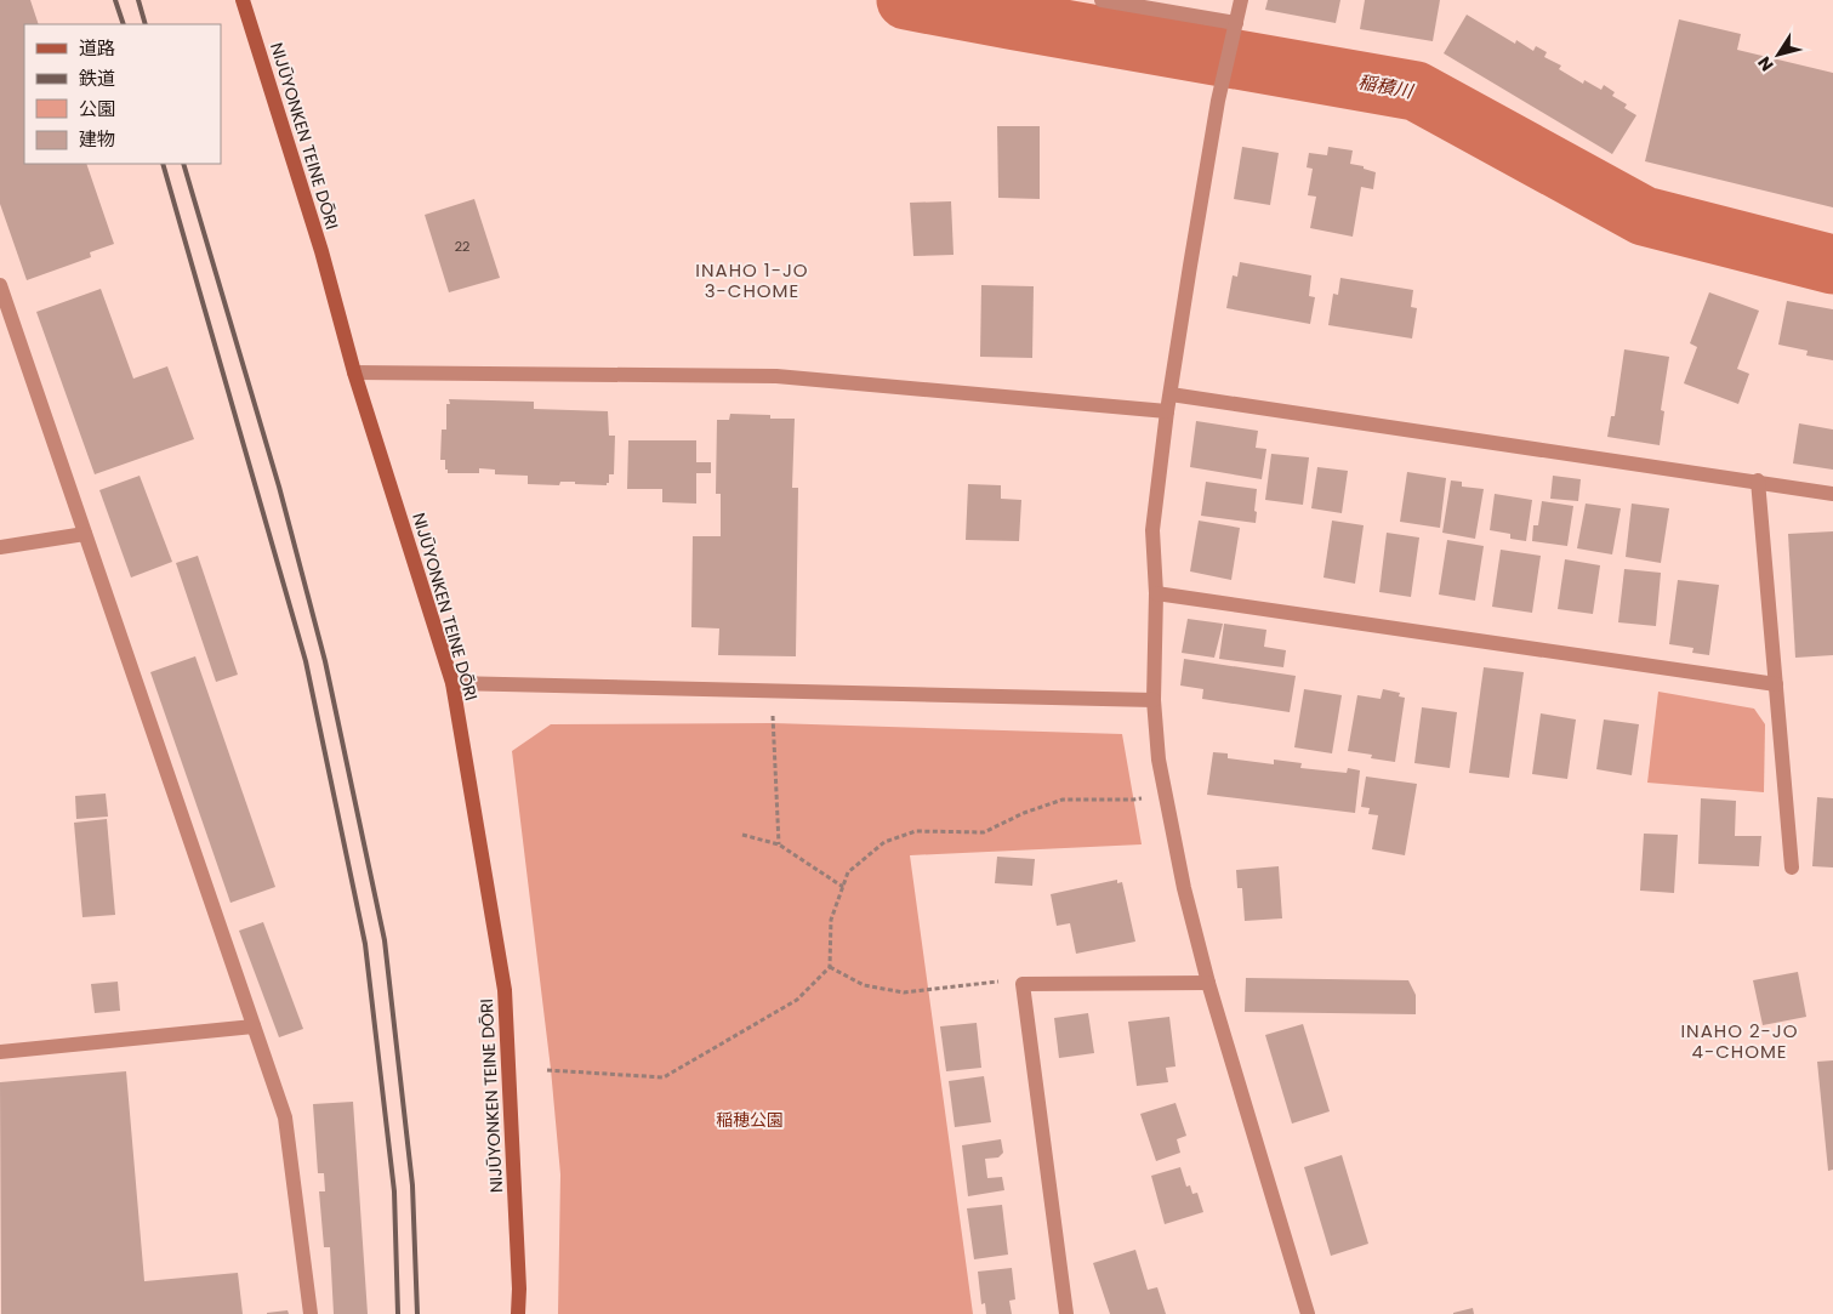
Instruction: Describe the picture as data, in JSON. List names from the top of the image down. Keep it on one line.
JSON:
{"streets":{"street":["NIJŪYONKEN TEINE DŌRI"]},"districts":["INAHO 1-JO 3-CHOME","INAHO 2-JO 4-CHOME"],"water":["稲積川"],"parks":["稲穂公園"],"house_numbers":["22"],"legend":["道路","鉄道","公園","建物"],"north":"bottom left"}
